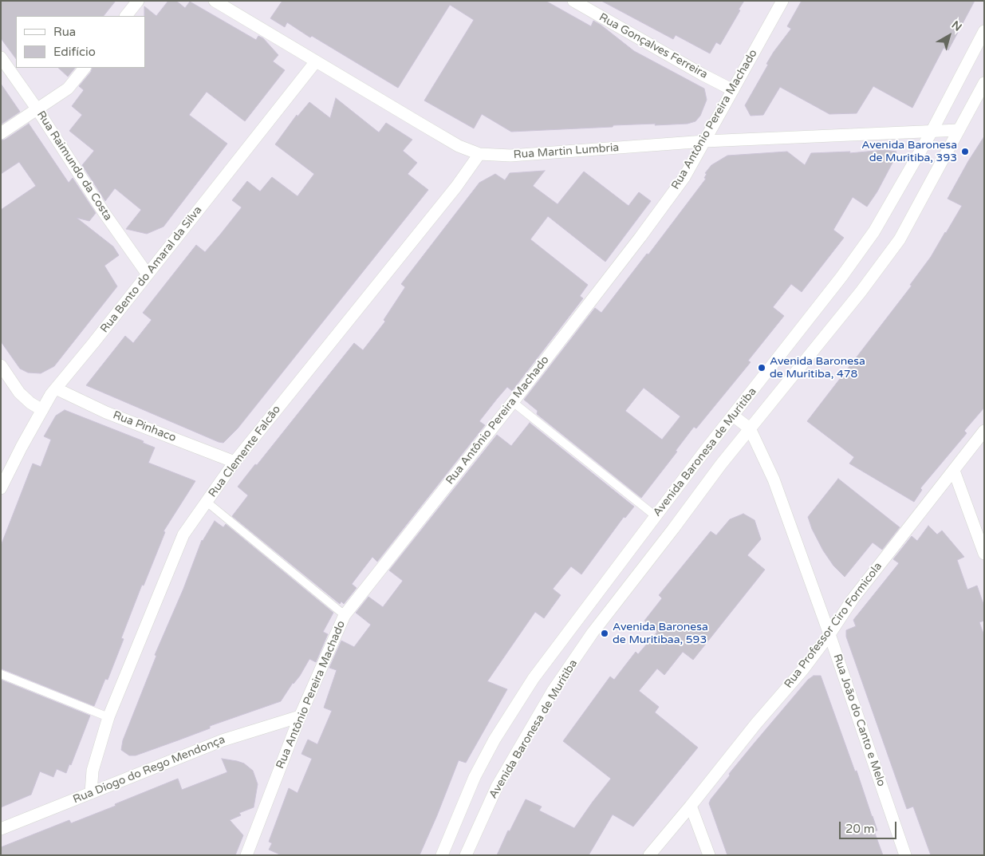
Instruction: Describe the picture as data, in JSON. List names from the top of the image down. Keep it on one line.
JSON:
{"streets":{"street":["Rua Gonçalves Ferreira","Rua Antônio Pereira Machado","Rua Martin Lumbria","Rua Raimundo da Costa","Rua Bento do Amaral da Silva","Rua Pinhaco","Rua Clemente Falcão","Avenida Baronesa de Muritiba","Rua Professor Ciro Formicola","Rua João do Canto e Melo","Rua Diogo do Rego Mendonça"]},"crossings":[["Rua Gonçalves Ferreira","Rua Antônio Pereira Machado"],["Rua Antônio Pereira Machado","Rua Martin Lumbria"],["Rua Antônio Pereira Machado","Rua Diogo do Rego Mendonça"],["Rua Martin Lumbria","Rua Bento do Amaral da Silva"],["Rua Martin Lumbria","Rua Clemente Falcão"],["Rua Martin Lumbria","Avenida Baronesa de Muritiba"],["Rua Raimundo da Costa","Rua Bento do Amaral da Silva"],["Rua Bento do Amaral da Silva","Rua Pinhaco"],["Rua Pinhaco","Rua Clemente Falcão"],["Rua Clemente Falcão","Rua Diogo do Rego Mendonça"],["Avenida Baronesa de Muritiba","Rua João do Canto e Melo"],["Rua Professor Ciro Formicola","Rua João do Canto e Melo"]],"places":["Avenida Baronesa de Muritiba, 393","Avenida Baronesa de Muritiba, 478","Avenida Baronesa de Muritibaa, 593"],"legend":["Rua","Edifício"],"scale_bar":"20 m","north":"top right"}
